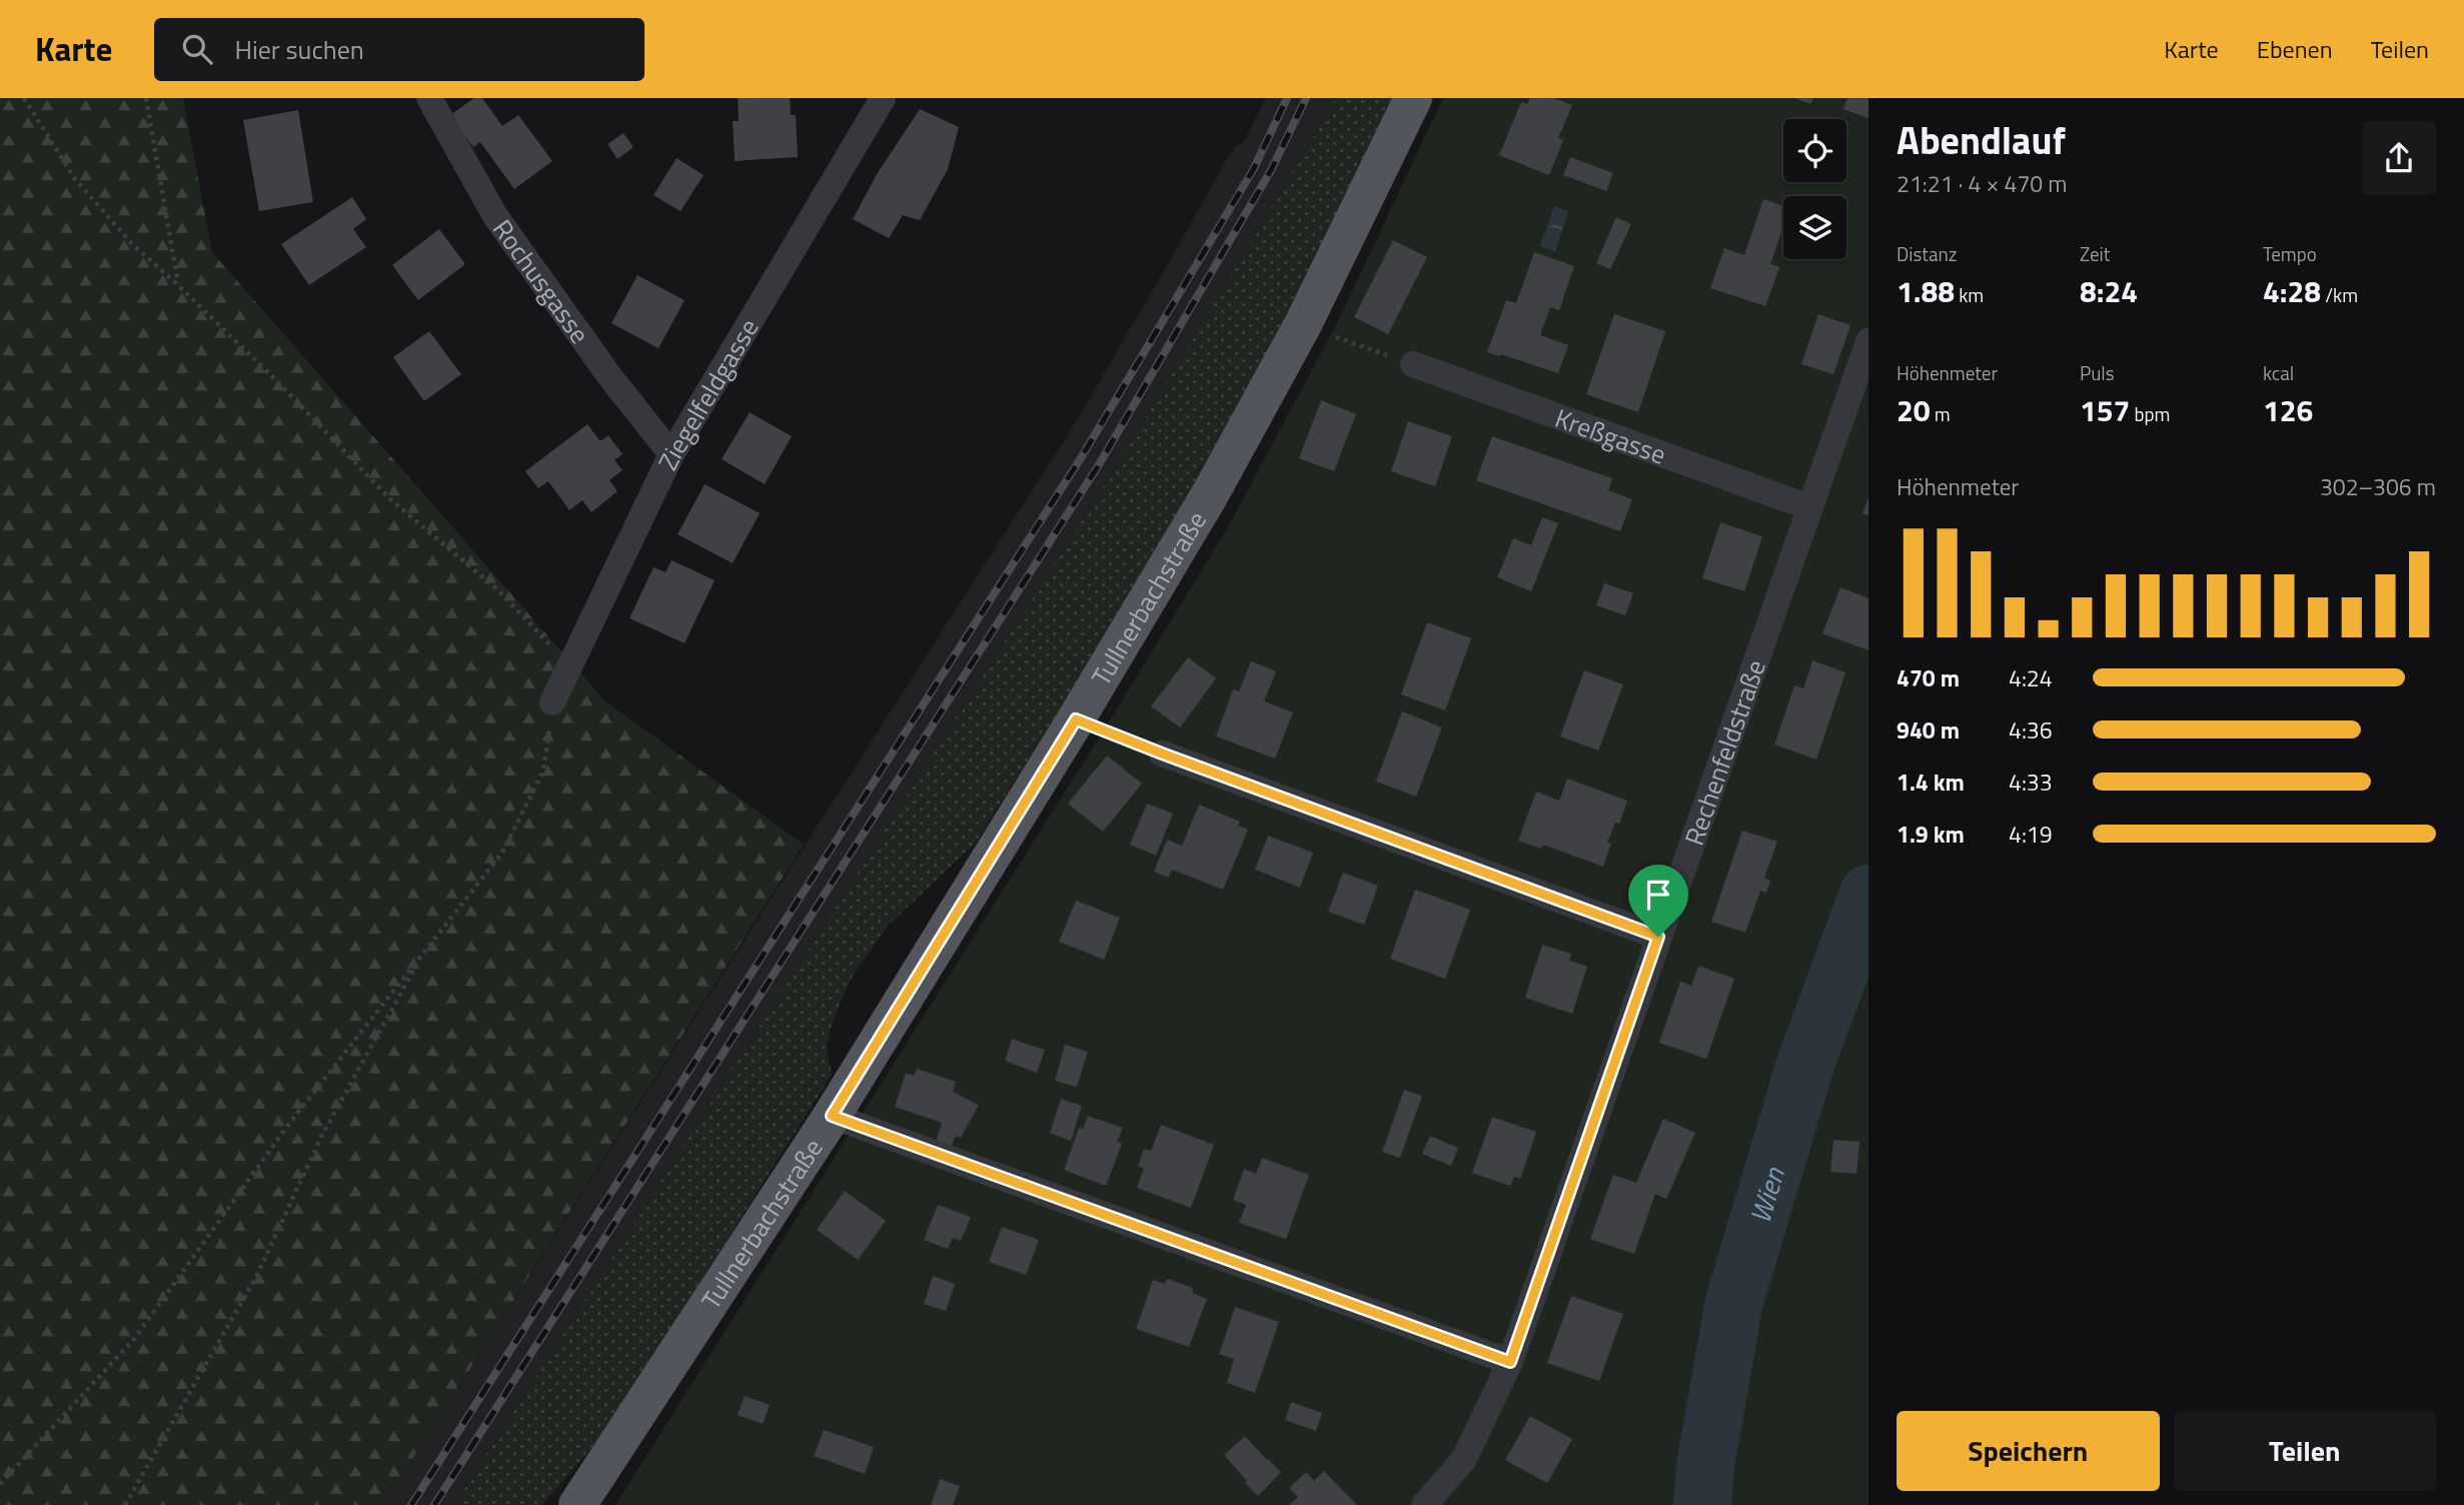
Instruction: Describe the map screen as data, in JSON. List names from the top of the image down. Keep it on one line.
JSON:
{"streets":{"main road":["Tullnerbachstraße"],"street":["Rochusgasse","Ziegelfeldgasse","Kreßgasse","Rechenfeldstraße"]},"crossings":[["Rochusgasse","Ziegelfeldgasse"],["Kreßgasse","Rechenfeldstraße"]],"water":["Wien"],"page":{"header":"Karte","search":"Hier suchen","nav":["Karte","Ebenen","Teilen"],"heading":["Abendlauf","21:21 · 4 × 470 m"],"stats":[["Distanz","1.88 km"],["Zeit","8:24"],["Tempo","4:28 /km"],["Höhenmeter","20 m"],["Puls","157 bpm"],["kcal","126"]],"chart":["Höhenmeter","302–306 m"],"list":[{"name":"470 m","note":"4:24"},{"name":"940 m","note":"4:36"},{"name":"1.4 km","note":"4:33"},{"name":"1.9 km","note":"4:19"}],"buttons":["Speichern","Teilen"]}}
